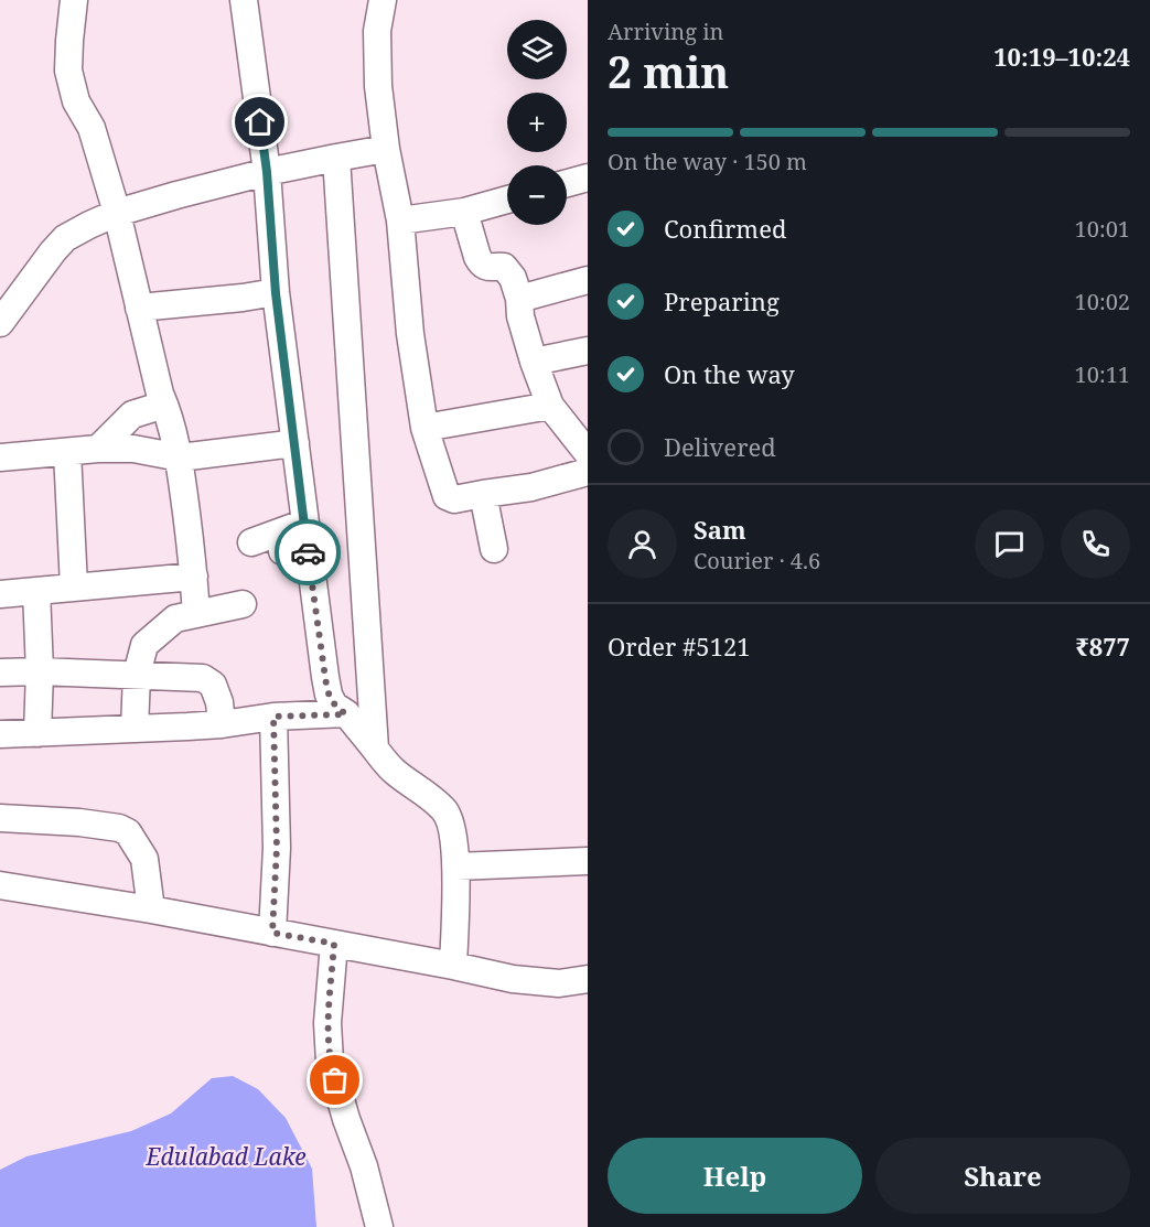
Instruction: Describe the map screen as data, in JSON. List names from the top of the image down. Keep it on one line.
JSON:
{"water":["Edulabad Lake"],"page":{"heading":["2 min","Arriving in","10:19–10:24"],"panel":["Sam","Courier · 4.6","Order #5121","₹877"],"map_buttons":["+","−"],"bar":"On the way · 150 m","list":[["Confirmed","10:01"],["Preparing","10:02"],["On the way","10:11"],"Delivered"],"buttons":["Help","Share"]}}
